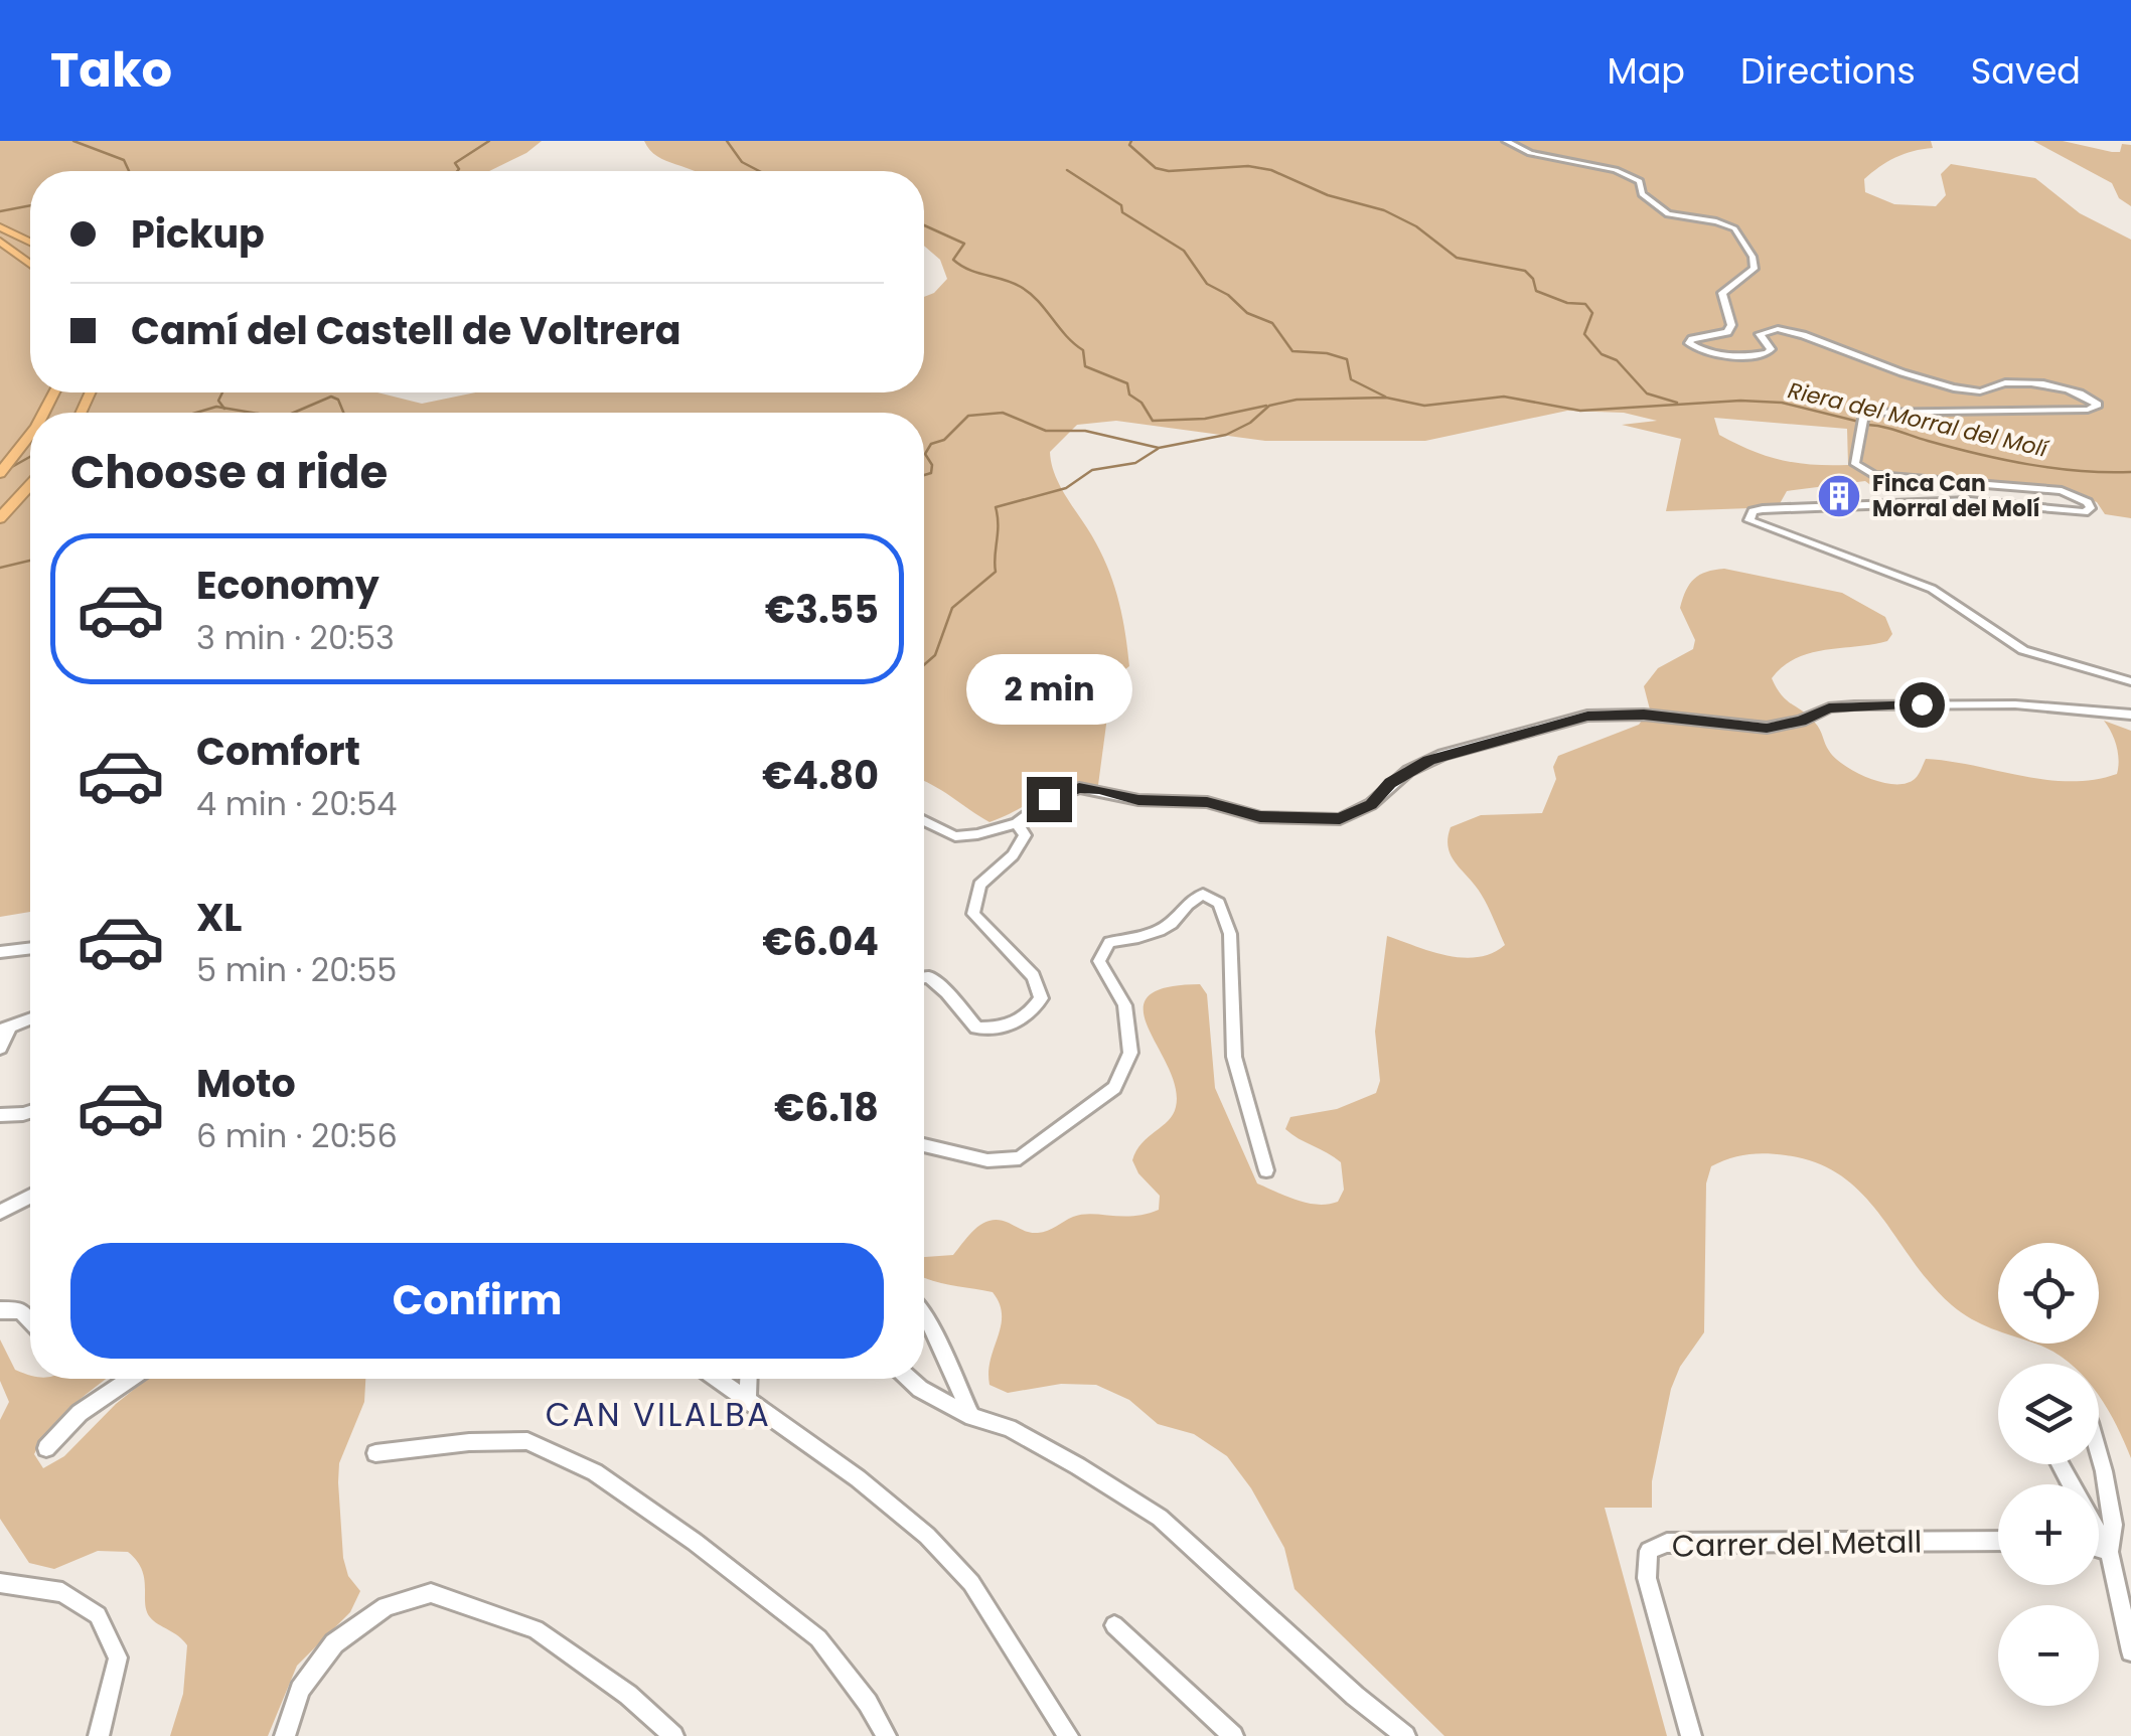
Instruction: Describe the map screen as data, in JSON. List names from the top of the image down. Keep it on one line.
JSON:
{"streets":{"street":["Carrer del Metall"]},"districts":["CAN VILALBA"],"water":["Riera del Morral del Molí"],"places":{"building":["Finca Can Morral del Molí"]},"page":{"header":"Tako","nav":["Map","Directions","Saved"],"banner":["Pickup","Camí del Castell de Voltrera"],"heading":"Choose a ride","list":[{"name":"Economy","note":"3 min · 20:53","value":"€3.55"},{"name":"Comfort","note":"4 min · 20:54","value":"€4.80"},{"name":"XL","note":"5 min · 20:55","value":"€6.04"},{"name":"Moto","note":"6 min · 20:56","value":"€6.18"}],"bubble":"2 min","buttons":"Confirm","map_buttons":["+","−"]}}
